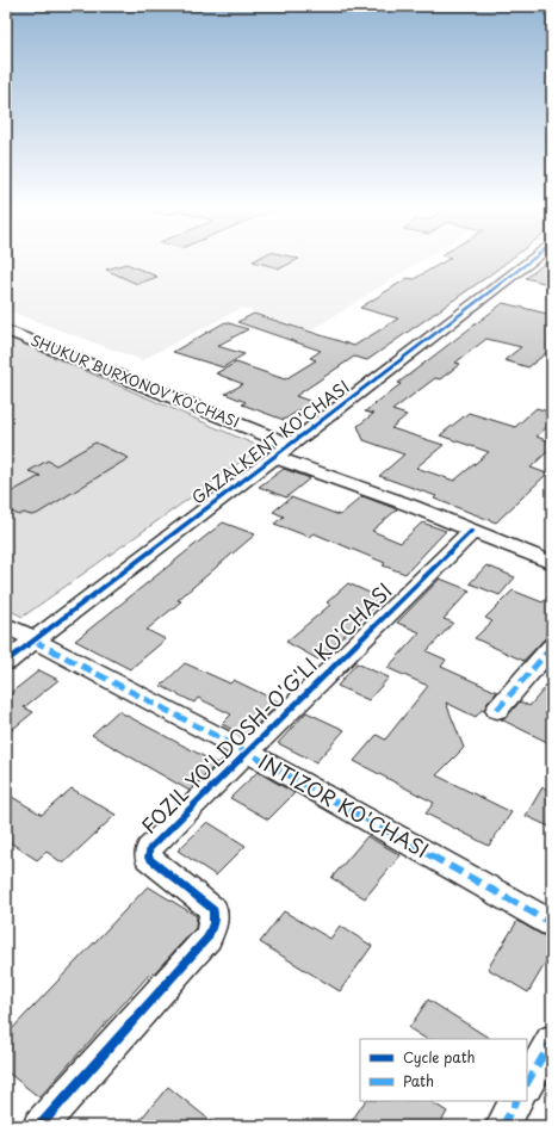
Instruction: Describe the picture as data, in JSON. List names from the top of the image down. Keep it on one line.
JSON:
{"streets":{"street":["SHUKUR BURXONOV KO'CHASI","GAZALKENT KO'CHASI","FOZIL YO'LDOSH-O'G'LI KO'CHASI","INTIZOR KO'CHASI"]},"crossings":[["SHUKUR BURXONOV KO'CHASI","GAZALKENT KO'CHASI"],["GAZALKENT KO'CHASI","INTIZOR KO'CHASI"],["FOZIL YO'LDOSH-O'G'LI KO'CHASI","INTIZOR KO'CHASI"]],"legend":["Cycle path","Path"]}
